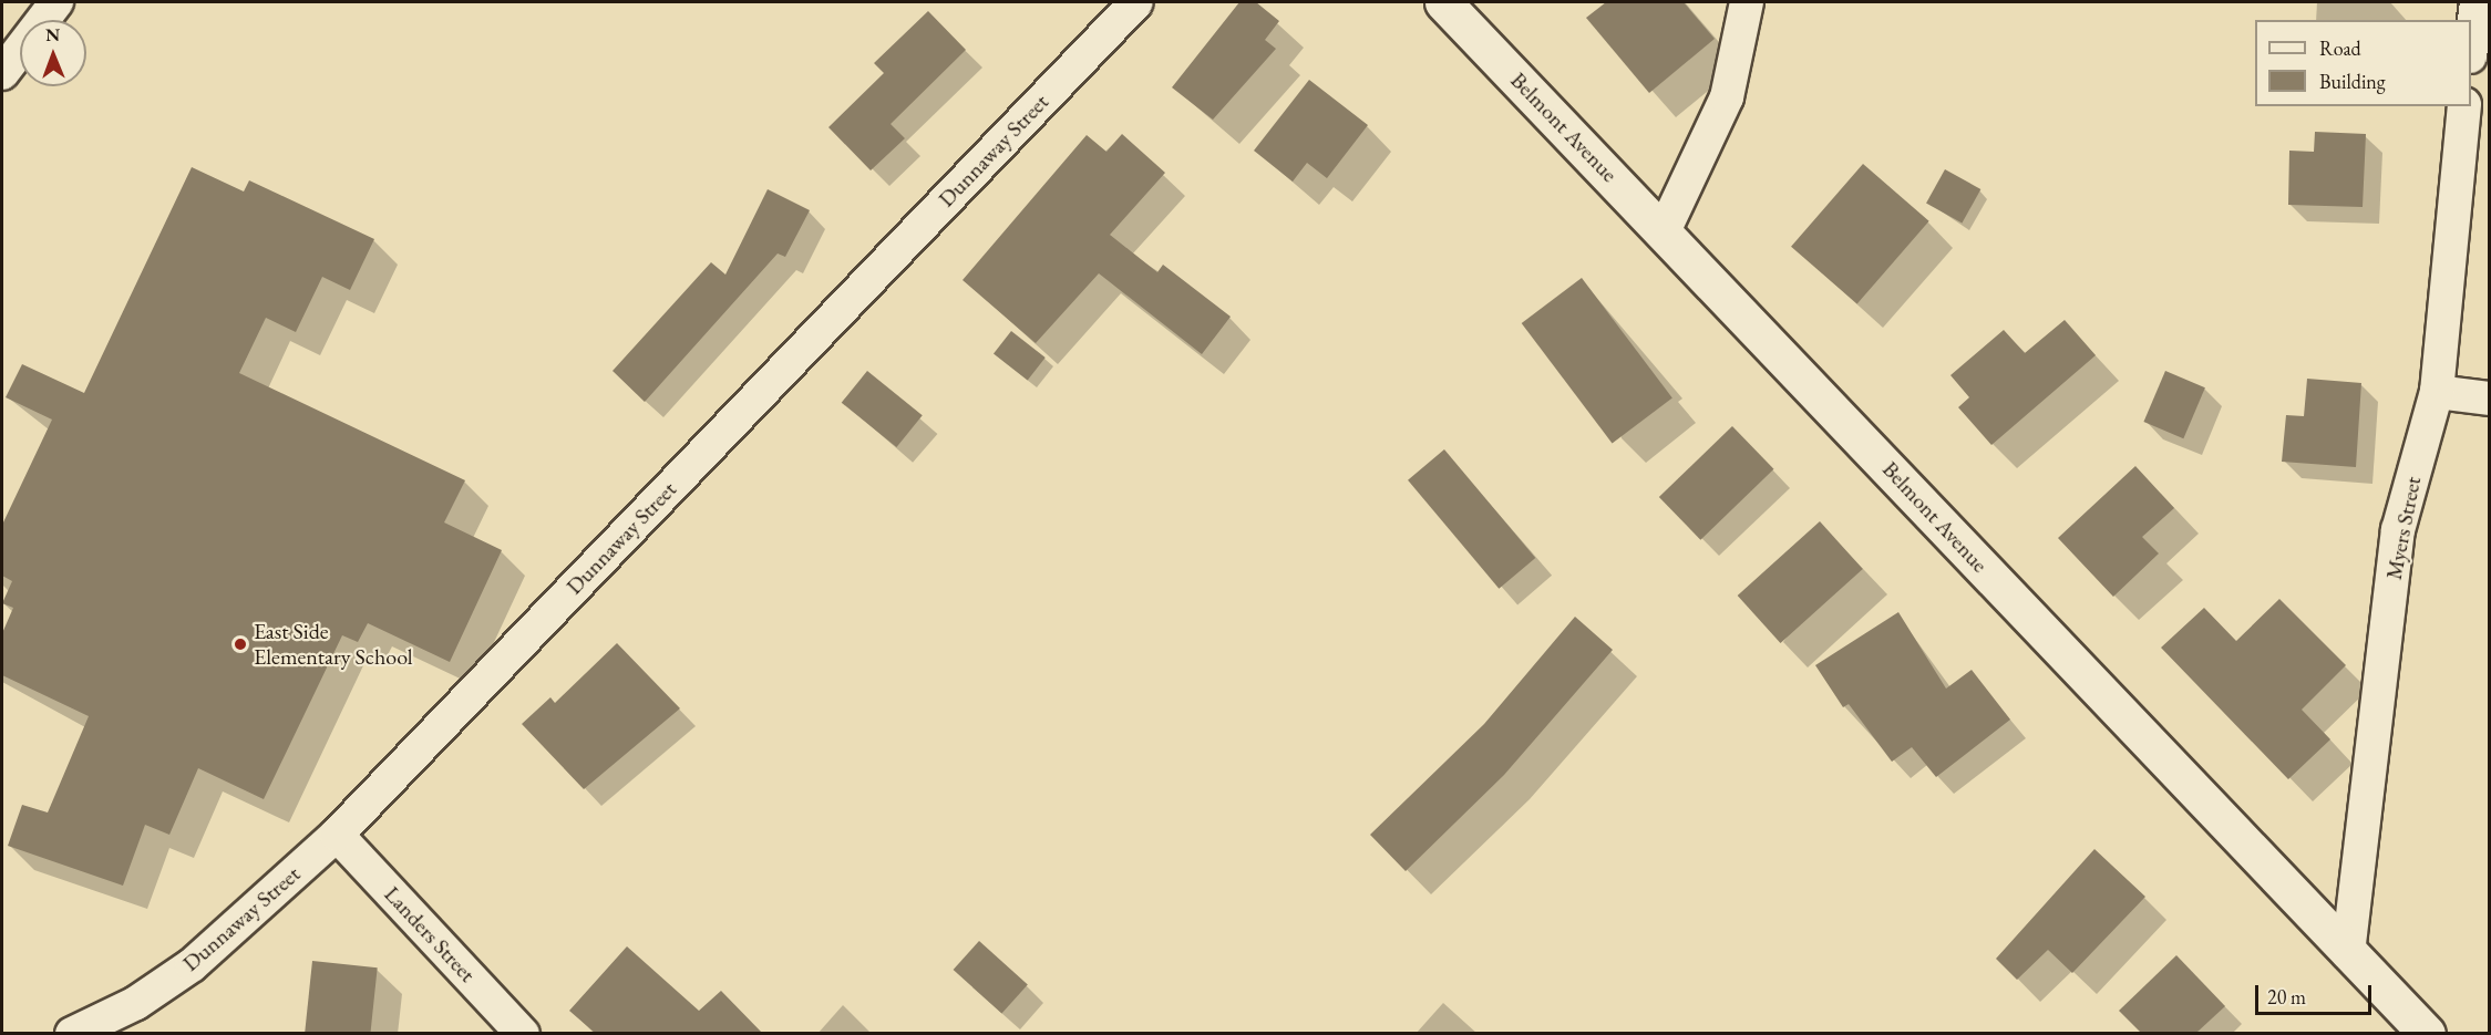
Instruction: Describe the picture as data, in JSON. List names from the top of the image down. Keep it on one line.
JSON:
{"streets":{"main road":["Belmont Avenue"],"street":["Dunnaway Street","Myers Street","Landers Street"]},"crossings":[["Belmont Avenue","Myers Street"],["Dunnaway Street","Landers Street"]],"places":["East Side Elementary School"],"legend":["Road","Building"],"scale_bar":"20 m","north":"top"}
